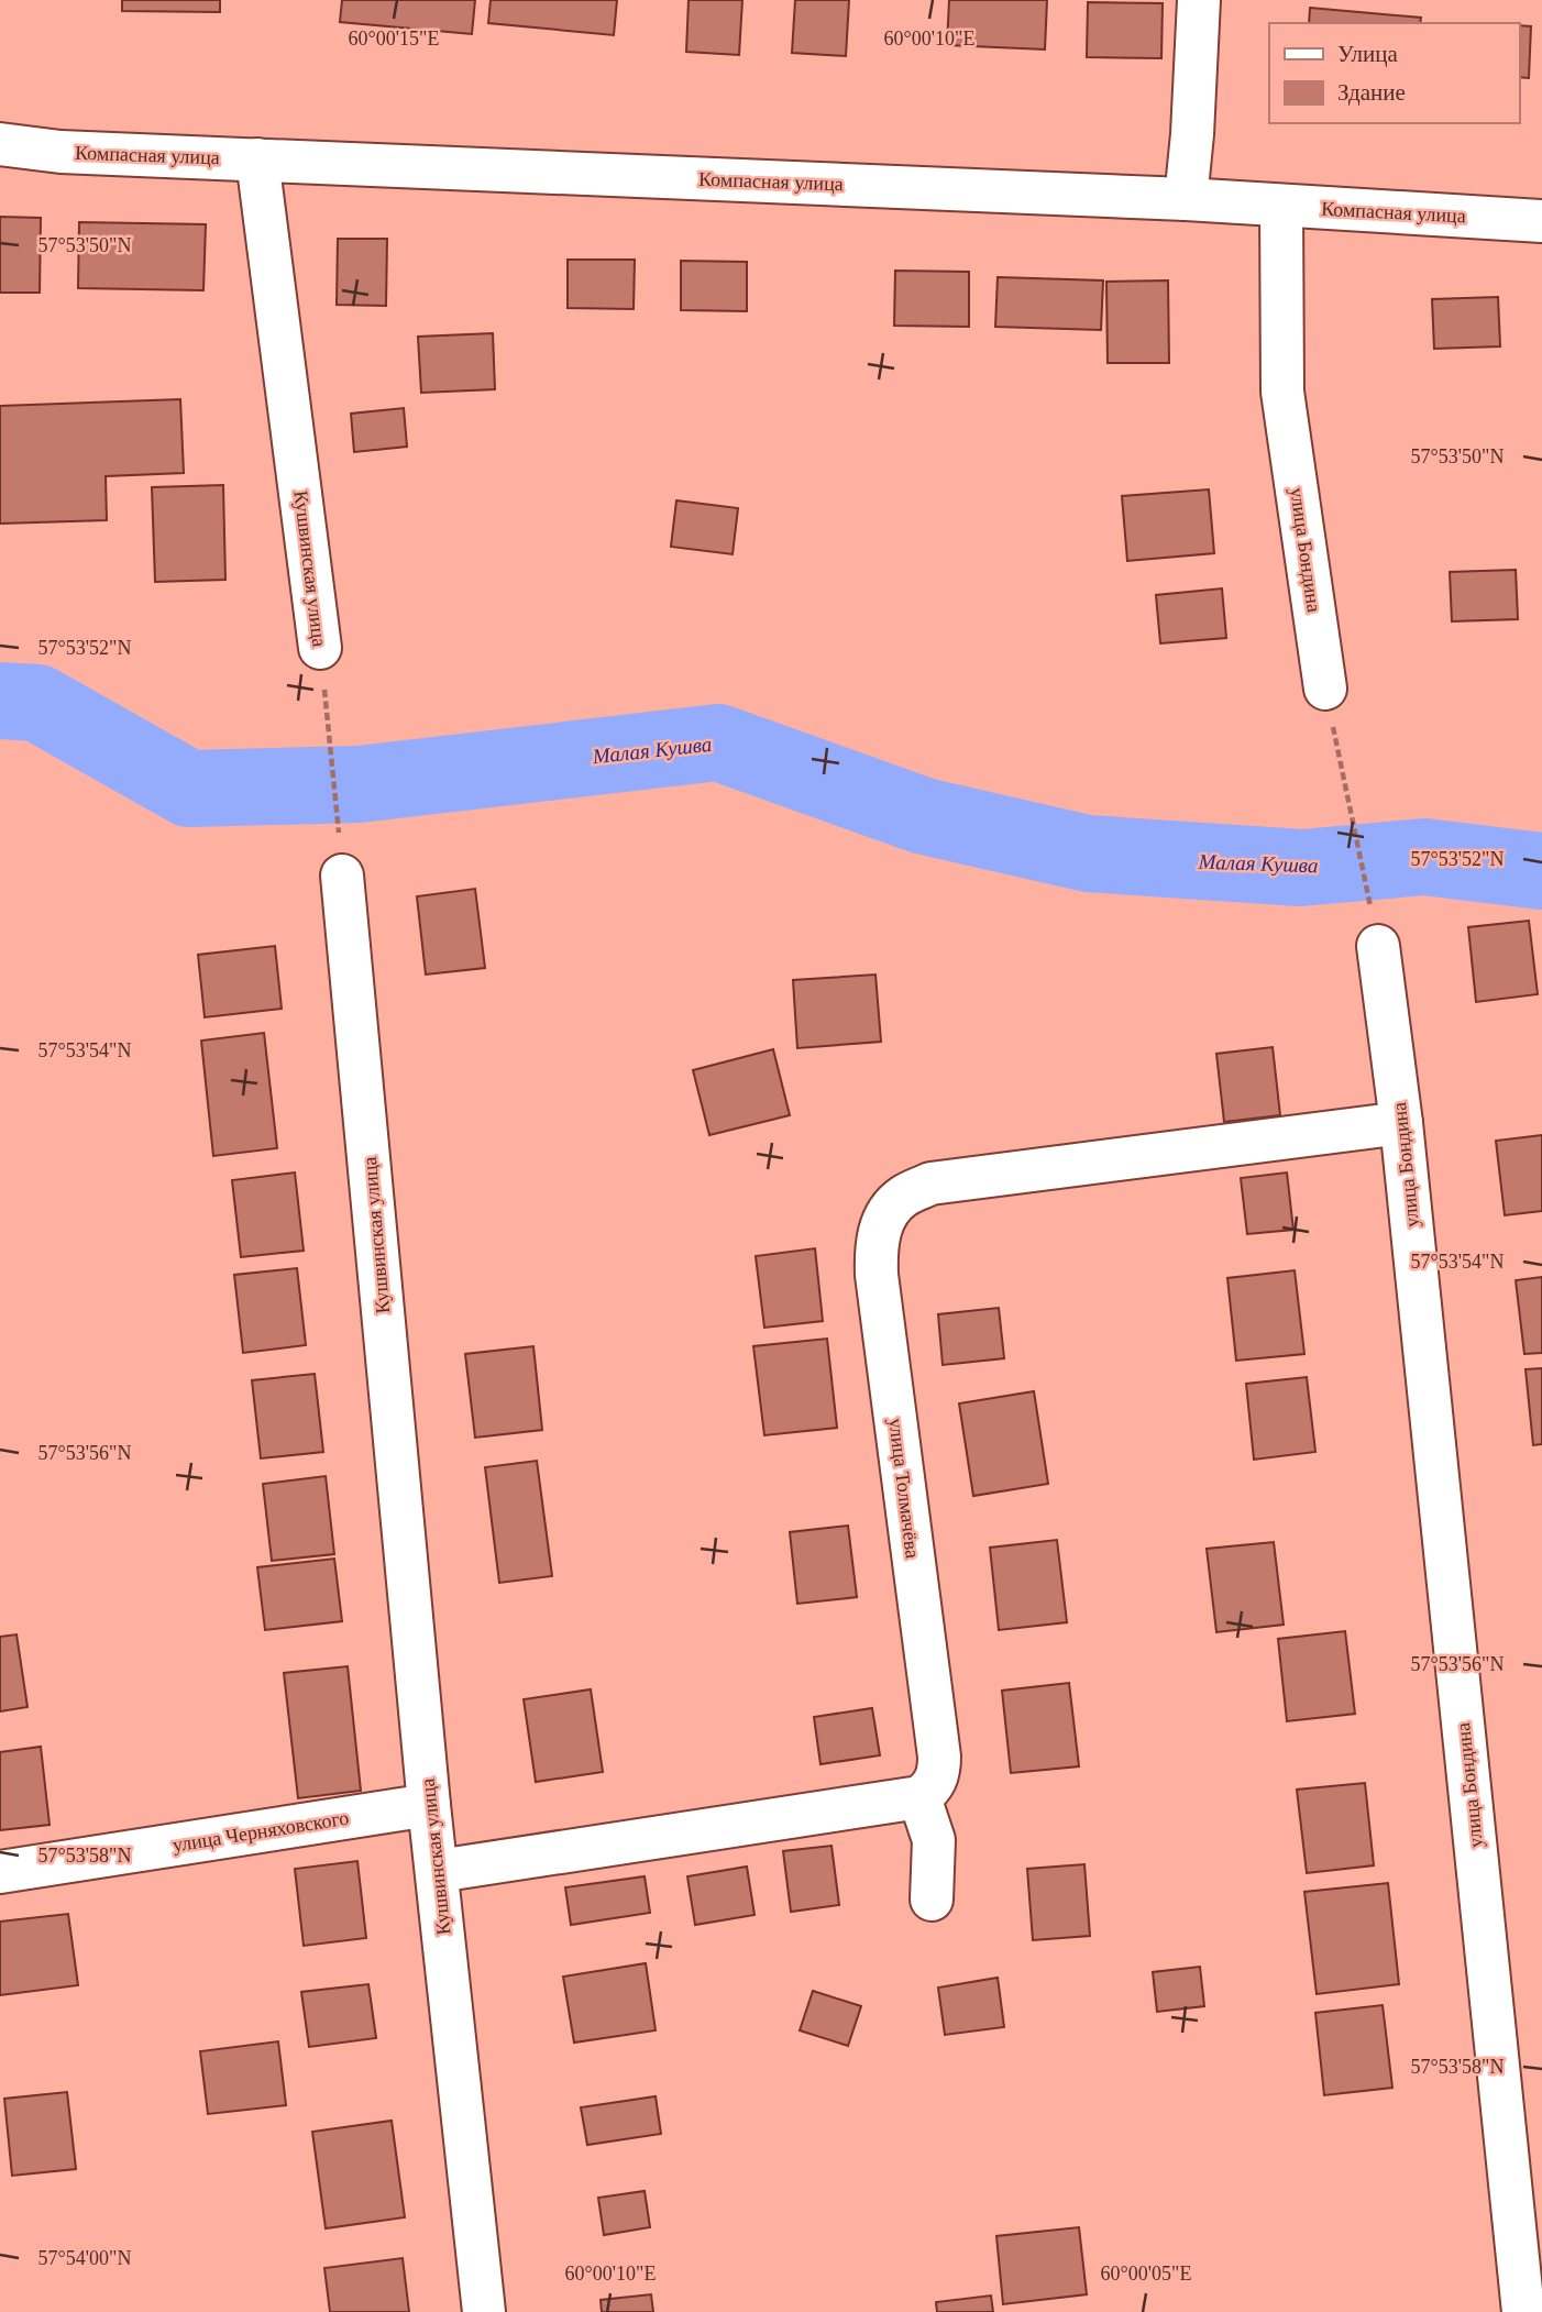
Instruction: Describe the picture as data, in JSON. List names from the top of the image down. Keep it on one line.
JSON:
{"streets":{"street":["Компасная улица","улица Бондина","Кушвинская улица","улица Толмачёва","улица Черняховского"]},"crossings":[["Компасная улица","улица Бондина"],["Компасная улица","Кушвинская улица"],["улица Бондина","улица Толмачёва"],["Кушвинская улица","улица Черняховского"]],"water":["Малая Кушва"],"legend":["Улица","Здание"],"coordinates":["60°00'15\"E","60°00'10\"E","57°53'50\"N","57°53'52\"N","57°53'54\"N","57°53'56\"N","57°53'58\"N","57°54'00\"N","60°00'05\"E"]}
